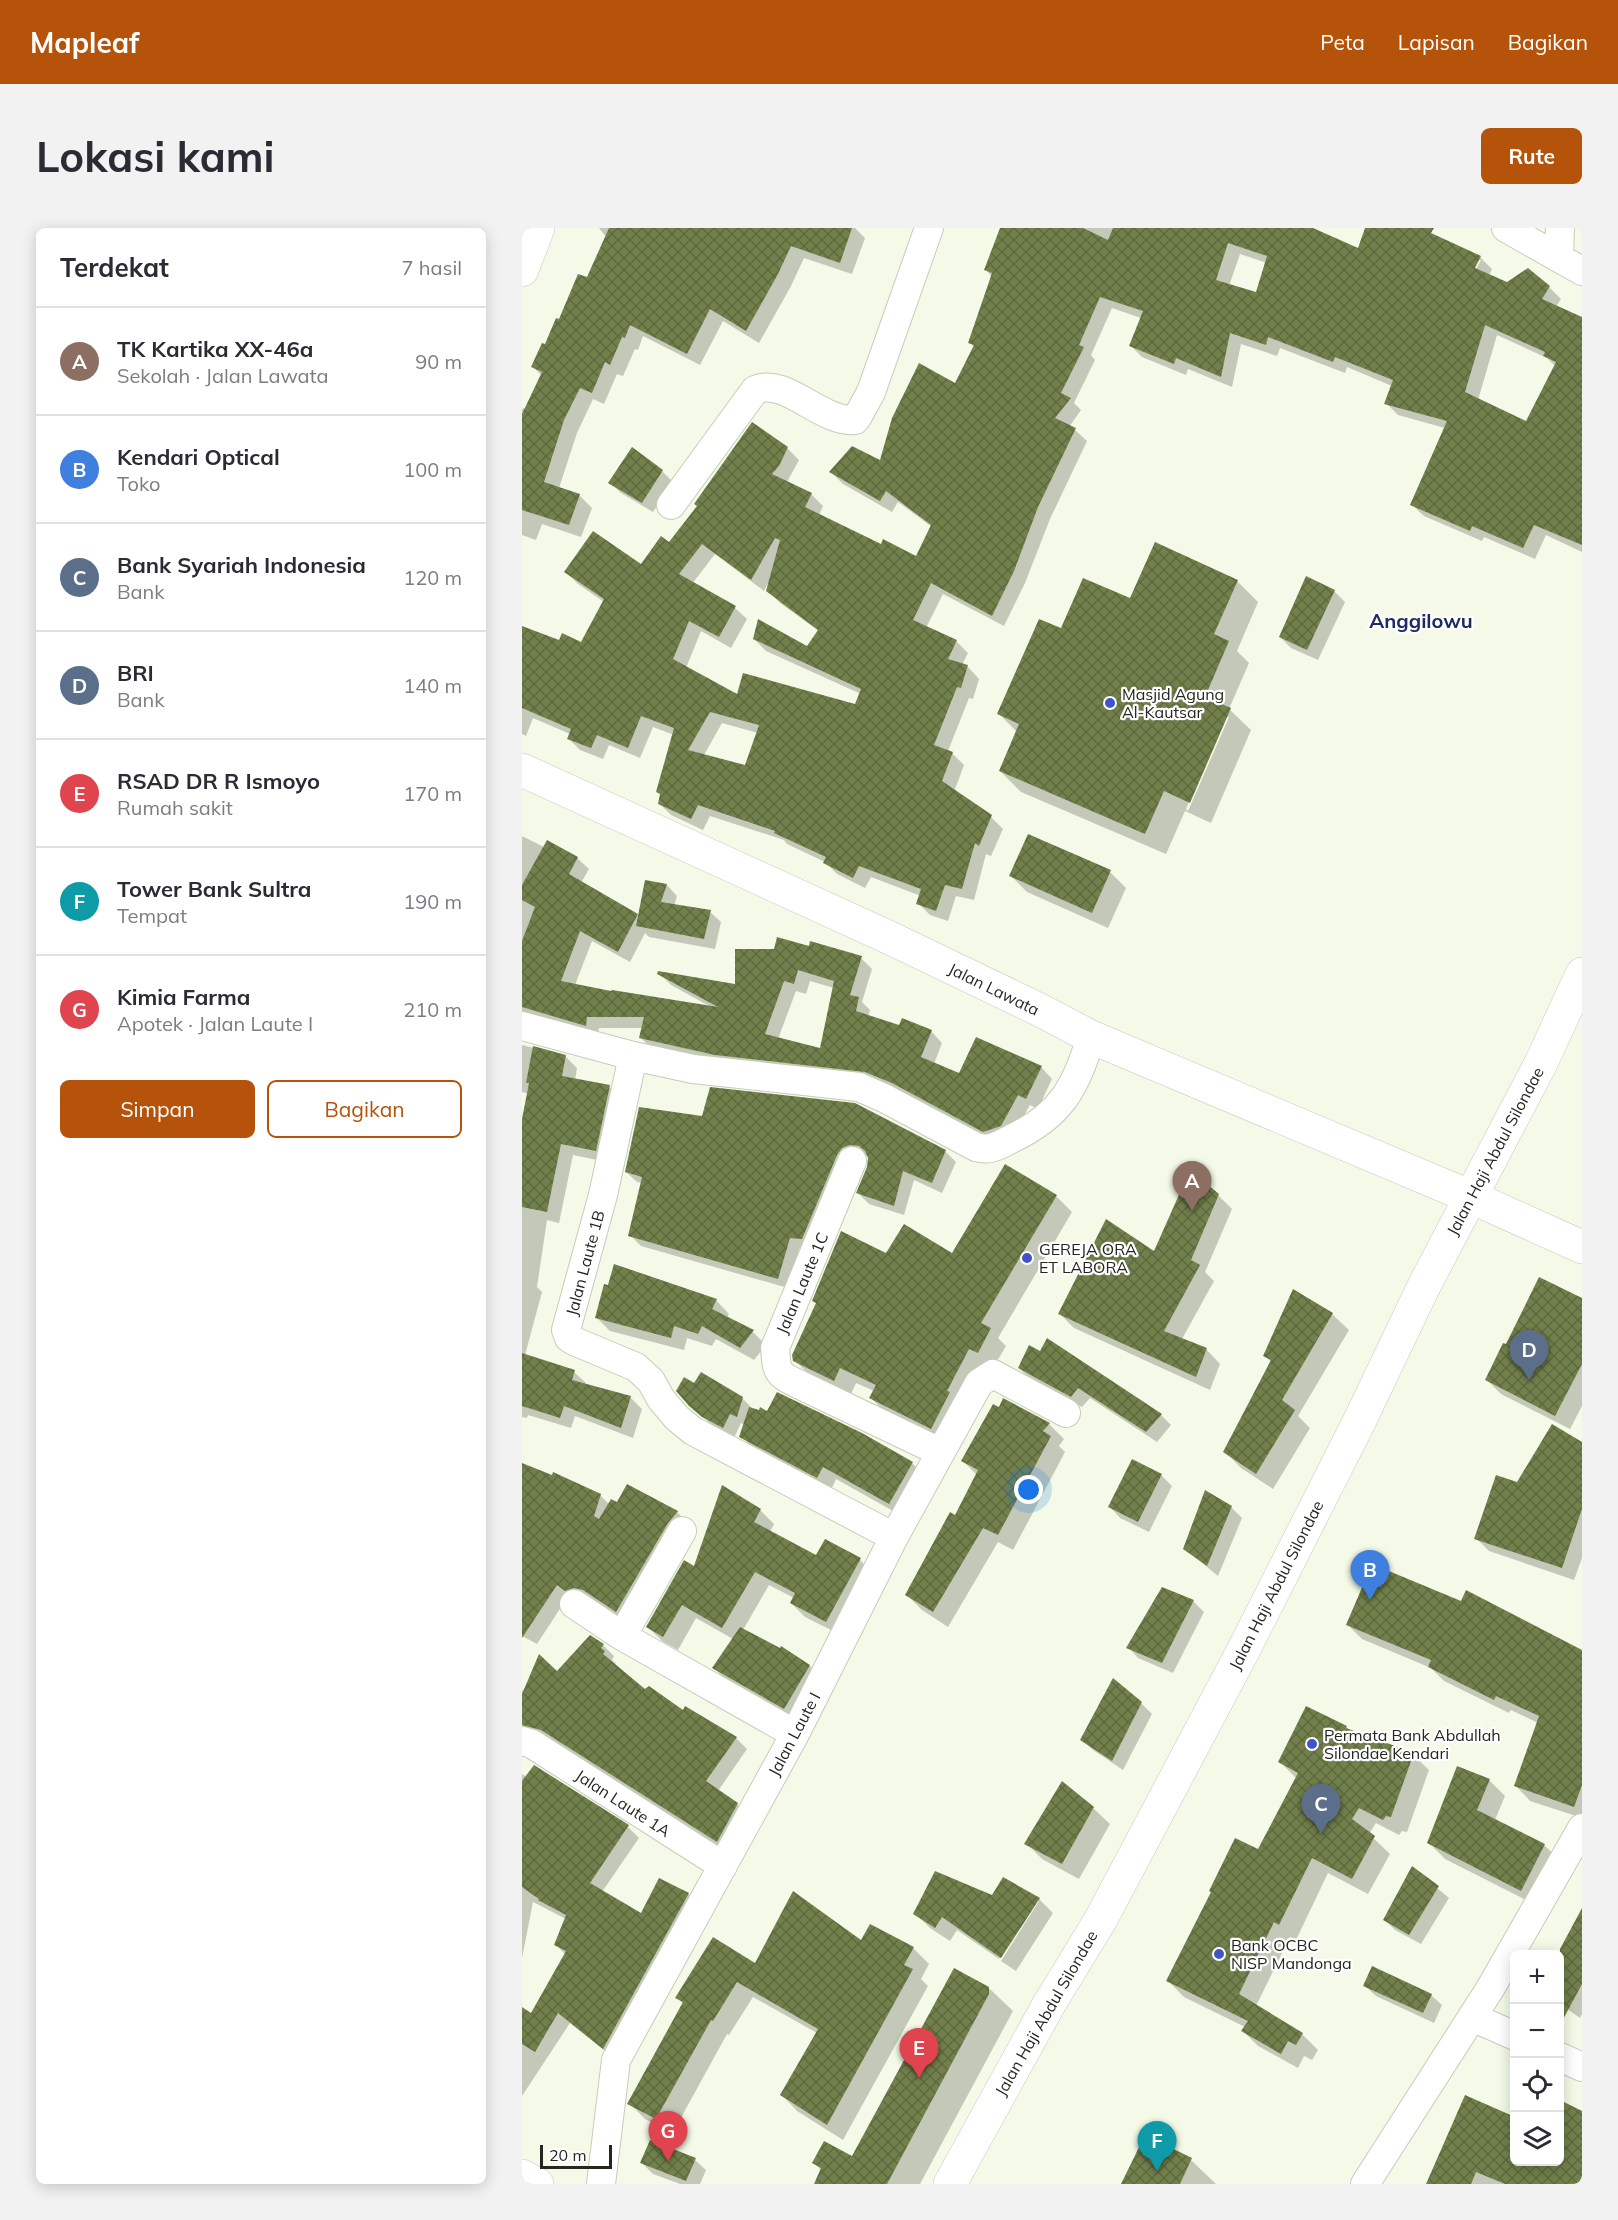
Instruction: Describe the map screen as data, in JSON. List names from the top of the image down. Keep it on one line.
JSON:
{"streets":{"main road":["Jalan Lawata","Jalan Haji Abdul Silondae"],"street":["Jalan Laute 1B","Jalan Laute 1C","Jalan Laute I","Jalan Laute 1A"]},"crossings":[["Jalan Lawata","Jalan Haji Abdul Silondae"],["Jalan Laute 1B","Jalan Laute I"],["Jalan Laute 1C","Jalan Laute I"],["Jalan Laute I","Jalan Laute 1A"]],"districts":["Anggilowu"],"places":["Masjid Agung Al-Kautsar","GEREJA ORA ET LABORA","Permata Bank Abdullah Silondae Kendari","Bank OCBC NISP Mandonga"],"scale_bar":"20 m","page":{"header":"Mapleaf","nav":["Peta","Lapisan","Bagikan"],"buttons":["Rute",["Simpan","Bagikan"]],"title":"Lokasi kami","heading":["Terdekat","7 hasil"],"list":[{"mark":"A","name":"TK Kartika XX-46a","note":"Sekolah · Jalan Lawata","value":"90 m"},{"mark":"B","name":"Kendari Optical","note":"Toko","value":"100 m"},{"mark":"C","name":"Bank Syariah Indonesia","note":"Bank","value":"120 m"},{"mark":"D","name":"BRI","note":"Bank","value":"140 m"},{"mark":"E","name":"RSAD DR R Ismoyo","note":"Rumah sakit","value":"170 m"},{"mark":"F","name":"Tower Bank Sultra","note":"Tempat","value":"190 m"},{"mark":"G","name":"Kimia Farma","note":"Apotek · Jalan Laute I","value":"210 m"}],"pins":["A","D","B","C","E","G","F"],"map_buttons":["+","−"],"scale":"20 m"}}
